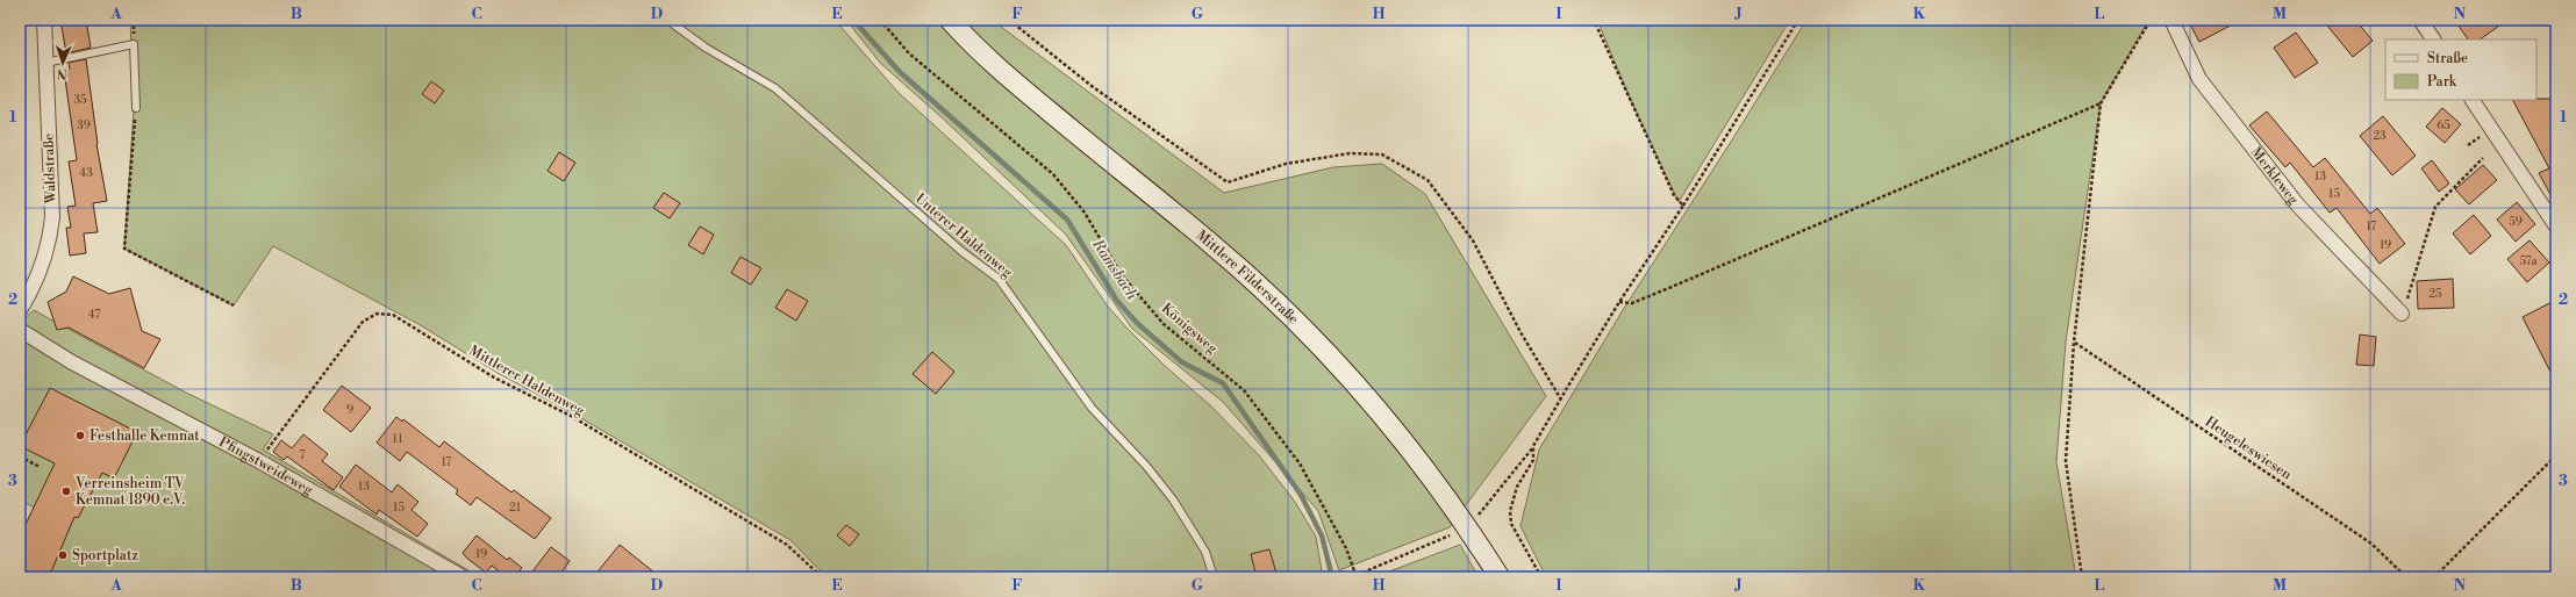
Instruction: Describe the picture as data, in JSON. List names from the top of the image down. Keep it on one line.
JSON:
{"streets":{"main road":["Mittlere Filderstraße"],"street":["Waldstraße","Merkleweg","Pfingstweideweg"],"lane":["Unterer Haldenweg"],"path":["Königsweg","Mittlerer Haldenweg","Heugeleswiesen"]},"crossings":[["Mittlerer Haldenweg","Pfingstweideweg"]],"water":["Ramsbach"],"places":["Festhalle Kemnat","Verreinsheim TV Kemnat 1890 e.V.","Sportplatz"],"house_numbers":["35","39","65","23","43","13","15","59","17","19","57a","25","47","9","11","7","17","13","15","21","19"],"legend":["Straße","Park"],"north":"bottom","grid":{"columns":["A","B","C","D","E","F","G","H","I","J","K","L","M","N"],"rows":["1","2","3"]}}
